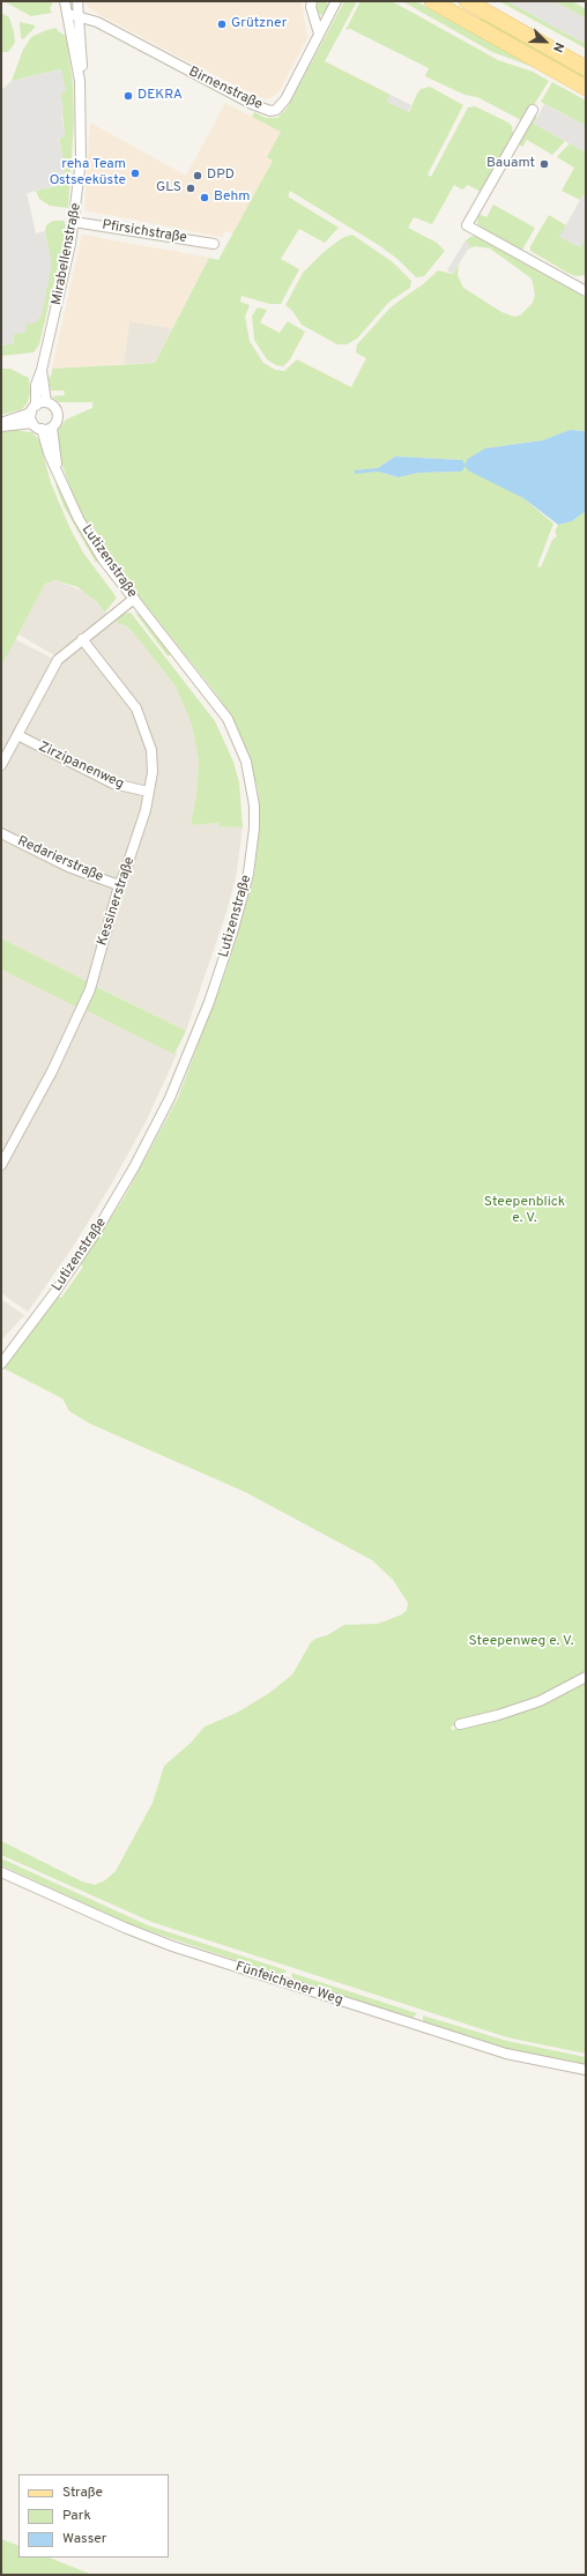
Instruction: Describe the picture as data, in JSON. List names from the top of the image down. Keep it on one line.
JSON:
{"streets":{"street":["Birnenstraße","Pfirsichstraße","Mirabellenstraße","Lutizenstraße","Zirzipanenweg","Redarierstraße","Kessinerstraße","Fünfeichener Weg"]},"crossings":[["Birnenstraße","Mirabellenstraße"],["Pfirsichstraße","Mirabellenstraße"],["Mirabellenstraße","Lutizenstraße"],["Zirzipanenweg","Kessinerstraße"],["Redarierstraße","Kessinerstraße"]],"parks":["Steepenblick e. V.","Steepenweg e. V."],"places":["Grützner","DEKRA","Bauamt","reha Team Ostseeküste","DPD","GLS","Behm"],"legend":["Straße","Park","Wasser"],"north":"bottom right"}
